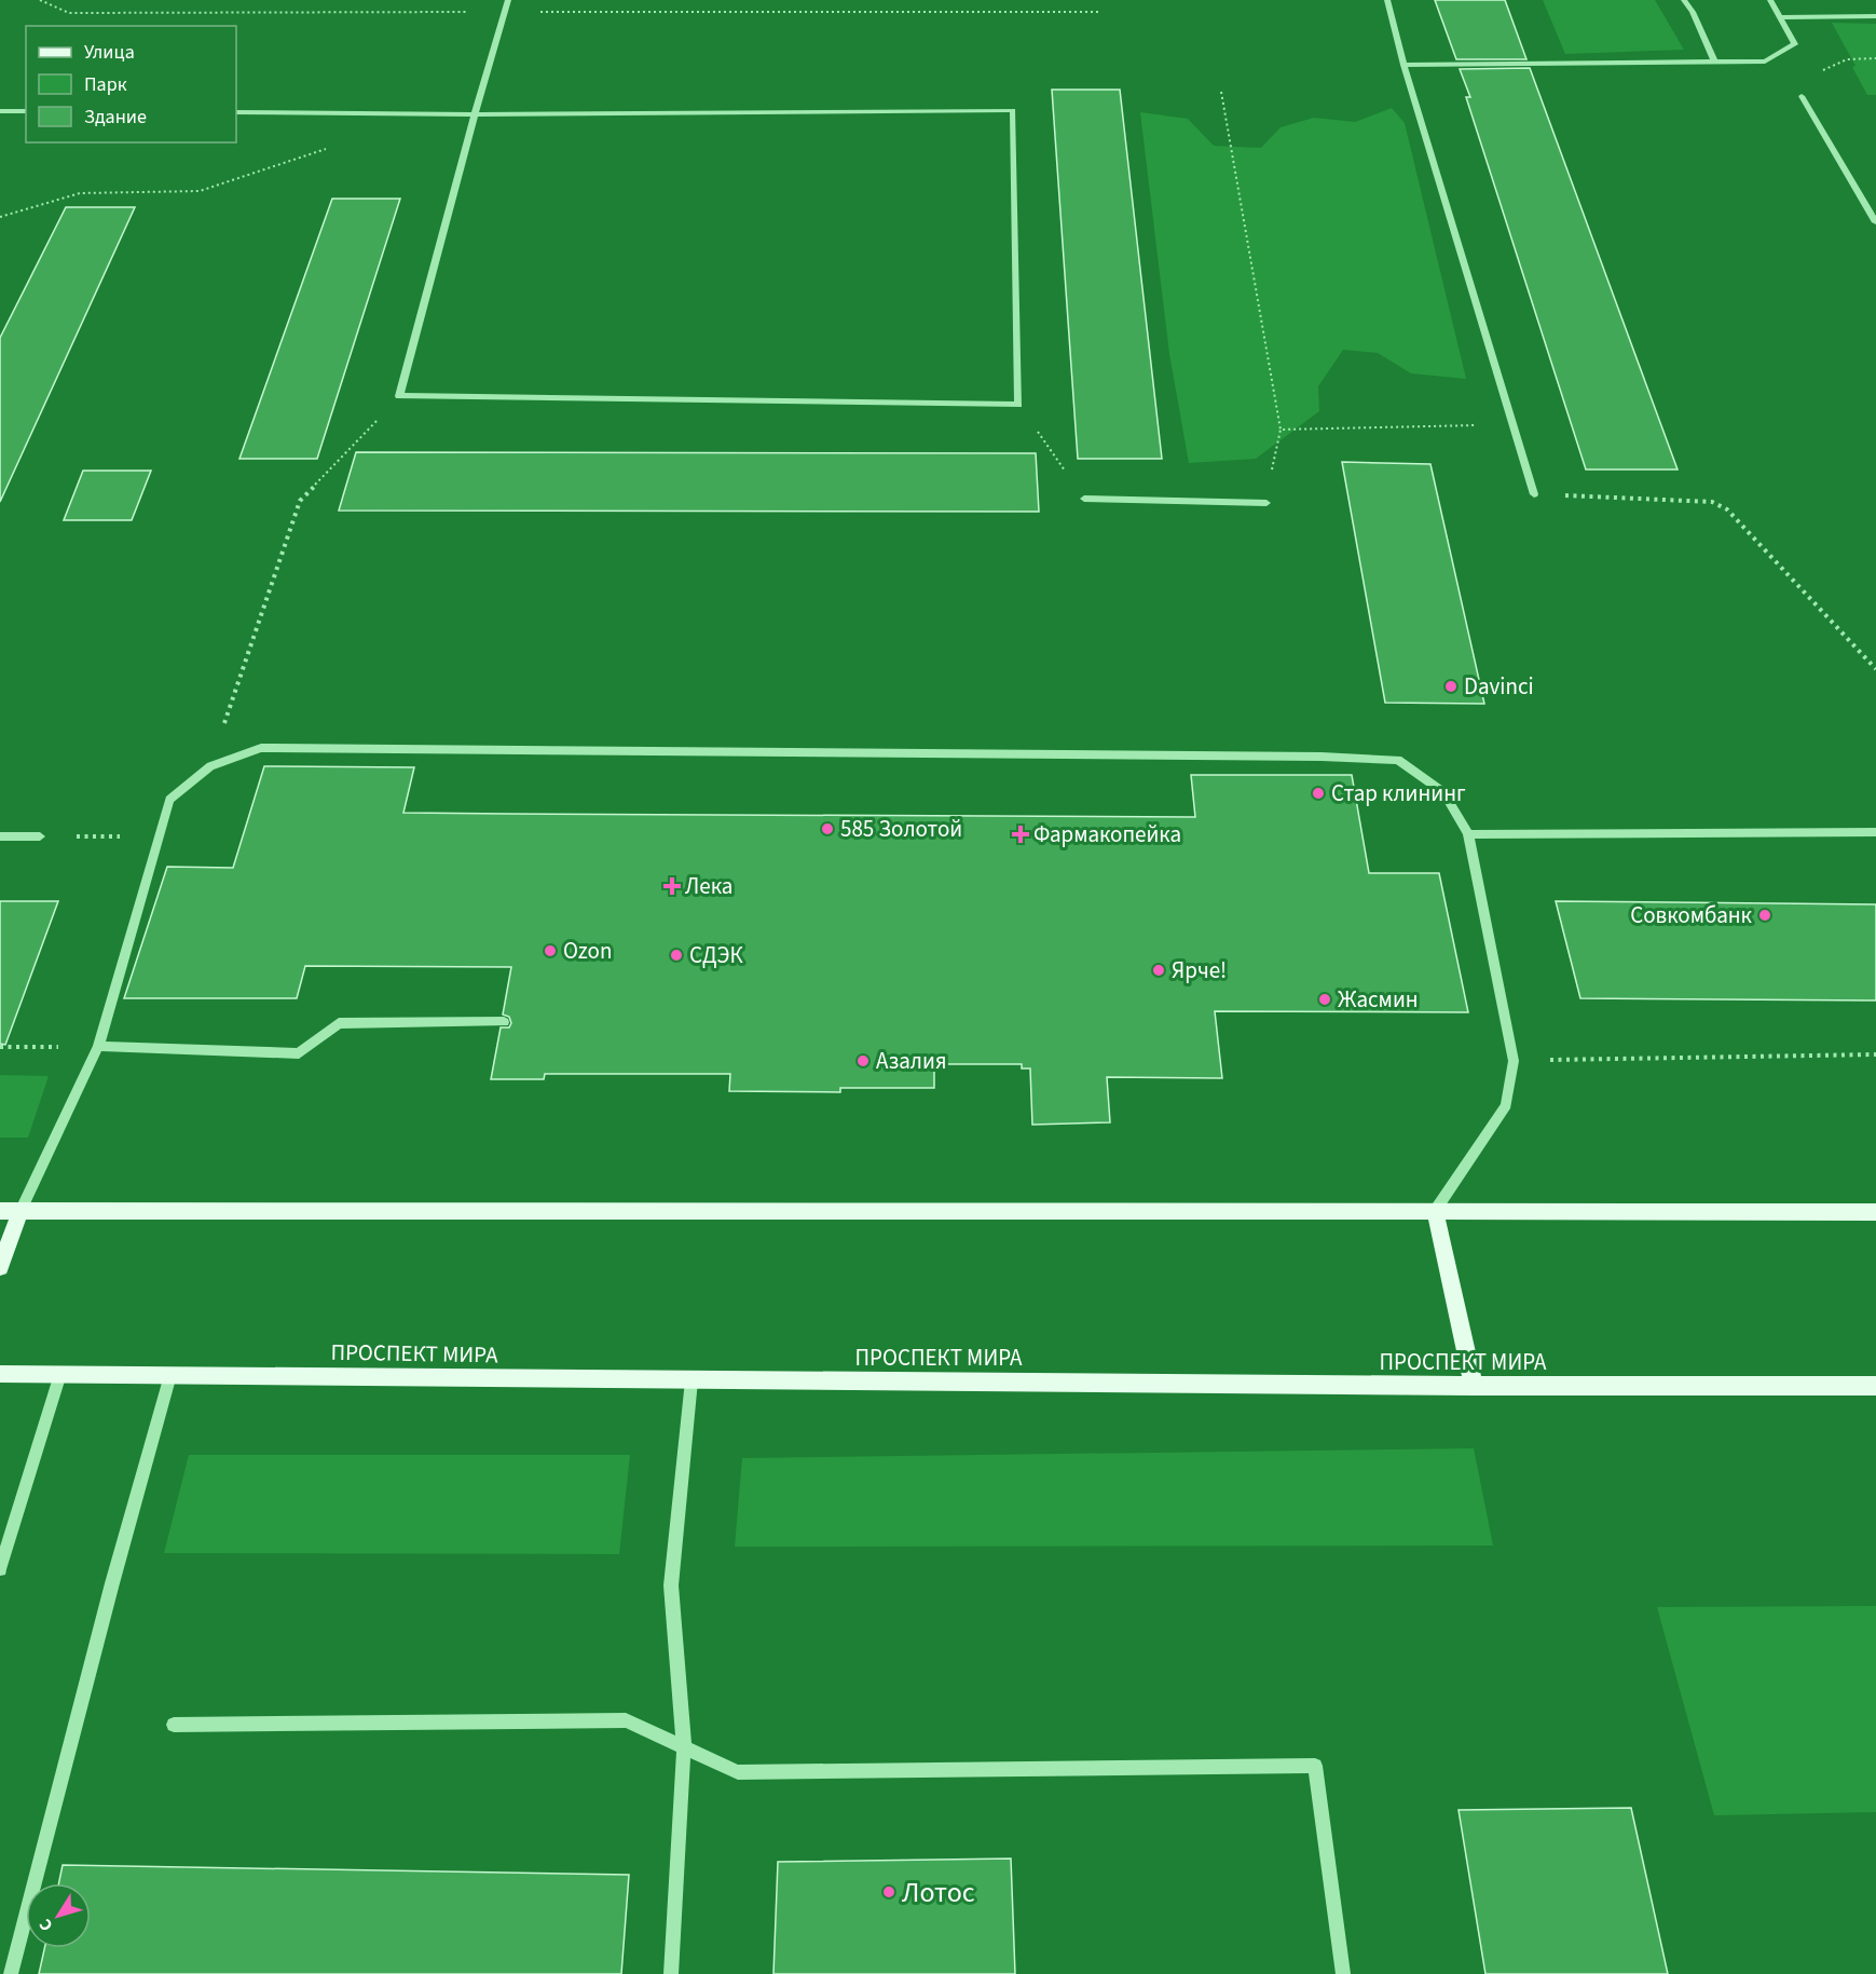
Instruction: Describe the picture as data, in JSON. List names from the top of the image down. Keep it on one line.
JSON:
{"streets":{"main road":["ПРОСПЕКТ МИРА"]},"places":{"other":["Davinci","Стар клининг","585 Золотой","Совкомбанк","Ozon","СДЭК","Ярче!","Жасмин","Азалия","Лотос"],"health":["Фармакопейка","Лека"]},"legend":["Улица","Парк","Здание"],"north":"bottom left"}
